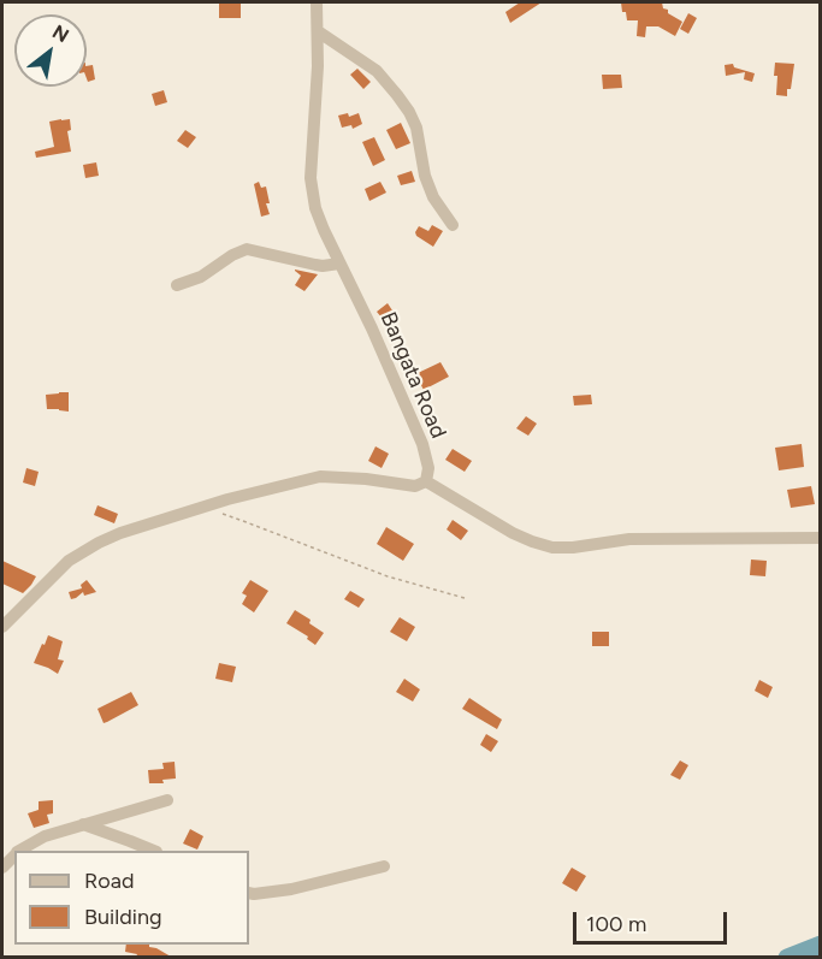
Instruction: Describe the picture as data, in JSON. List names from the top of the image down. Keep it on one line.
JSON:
{"streets":{"street":["Bangata Road"]},"legend":["Road","Building"],"scale_bar":"100 m","north":"top right"}
